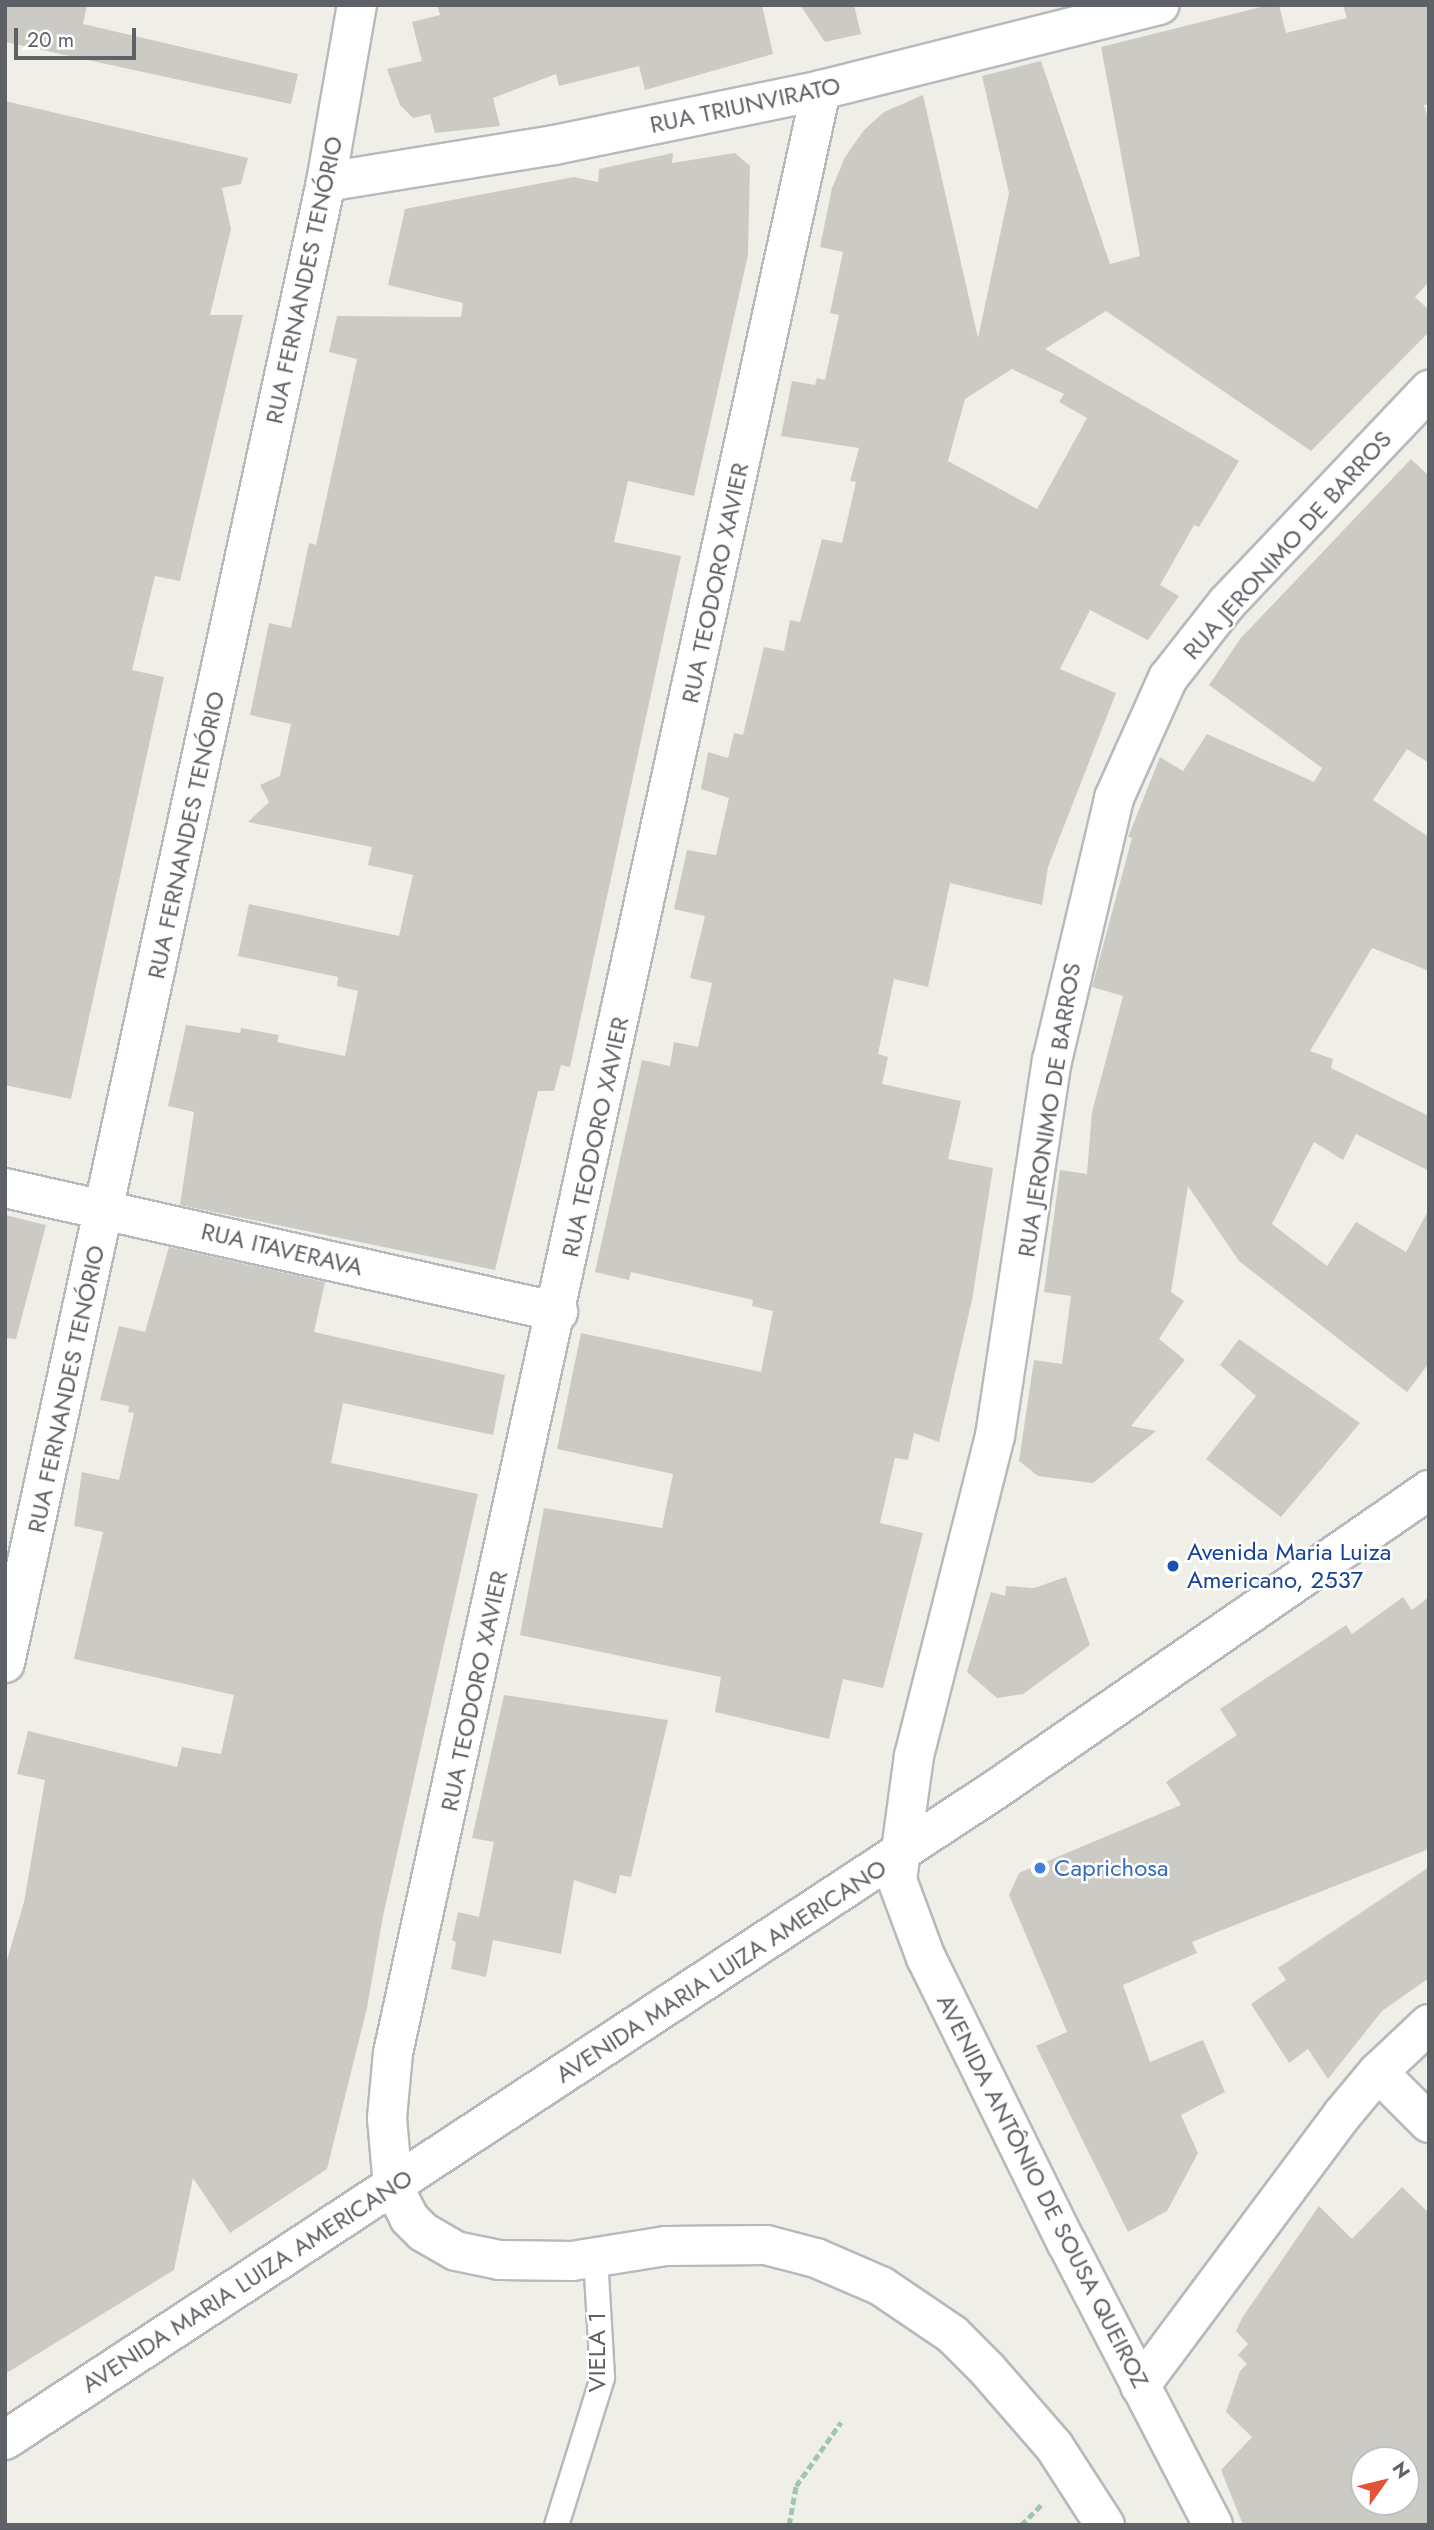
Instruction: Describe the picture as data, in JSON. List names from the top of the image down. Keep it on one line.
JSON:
{"streets":{"street":["RUA TRIUNVIRATO","RUA FERNANDES TENÓRIO","RUA JERONIMO DE BARROS","RUA TEODORO XAVIER","RUA ITAVERAVA","AVENIDA MARIA LUIZA AMERICANO","AVENIDA ANTÔNIO DE SOUSA QUEIROZ"],"lane":["VIELA 1"]},"crossings":[["RUA TRIUNVIRATO","RUA FERNANDES TENÓRIO"],["RUA TRIUNVIRATO","RUA TEODORO XAVIER"],["RUA FERNANDES TENÓRIO","RUA ITAVERAVA"],["RUA JERONIMO DE BARROS","AVENIDA MARIA LUIZA AMERICANO"],["RUA JERONIMO DE BARROS","AVENIDA ANTÔNIO DE SOUSA QUEIROZ"],["RUA TEODORO XAVIER","RUA ITAVERAVA"],["RUA TEODORO XAVIER","AVENIDA MARIA LUIZA AMERICANO"],["AVENIDA MARIA LUIZA AMERICANO","AVENIDA ANTÔNIO DE SOUSA QUEIROZ"]],"places":["Avenida Maria Luiza Americano, 2537","Caprichosa"],"scale_bar":"20 m","north":"top right"}
